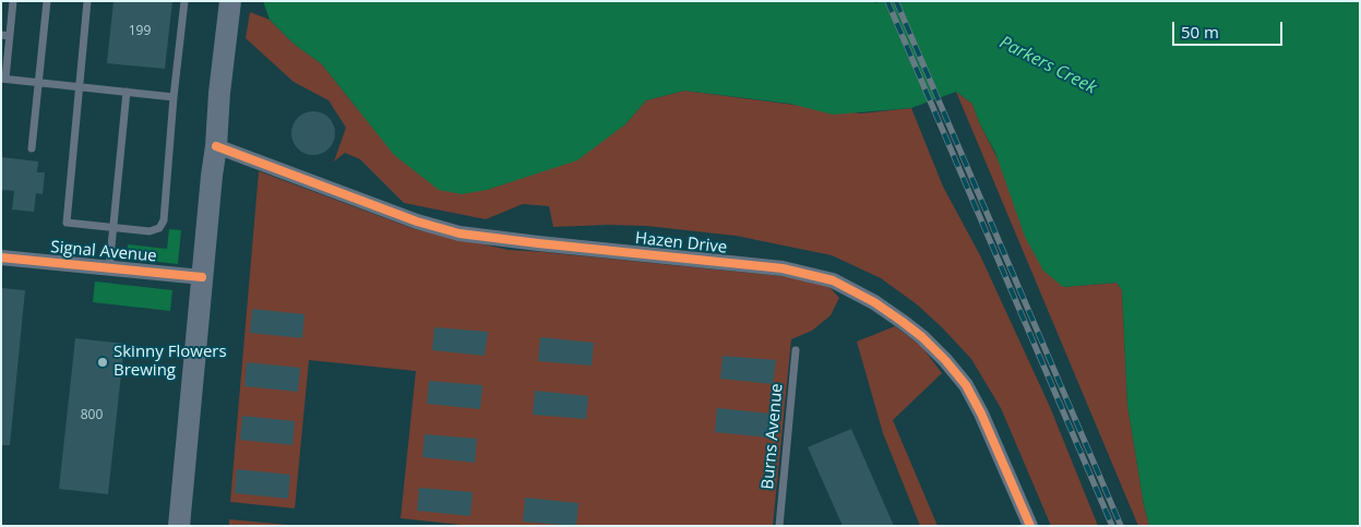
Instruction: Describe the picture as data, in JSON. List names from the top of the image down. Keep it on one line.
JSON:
{"streets":{"street":["Hazen Drive","Signal Avenue"],"lane":["Burns Avenue"]},"water":["Parkers Creek"],"places":["Skinny Flowers Brewing"],"house_numbers":["199","800"],"scale_bar":"50 m"}
